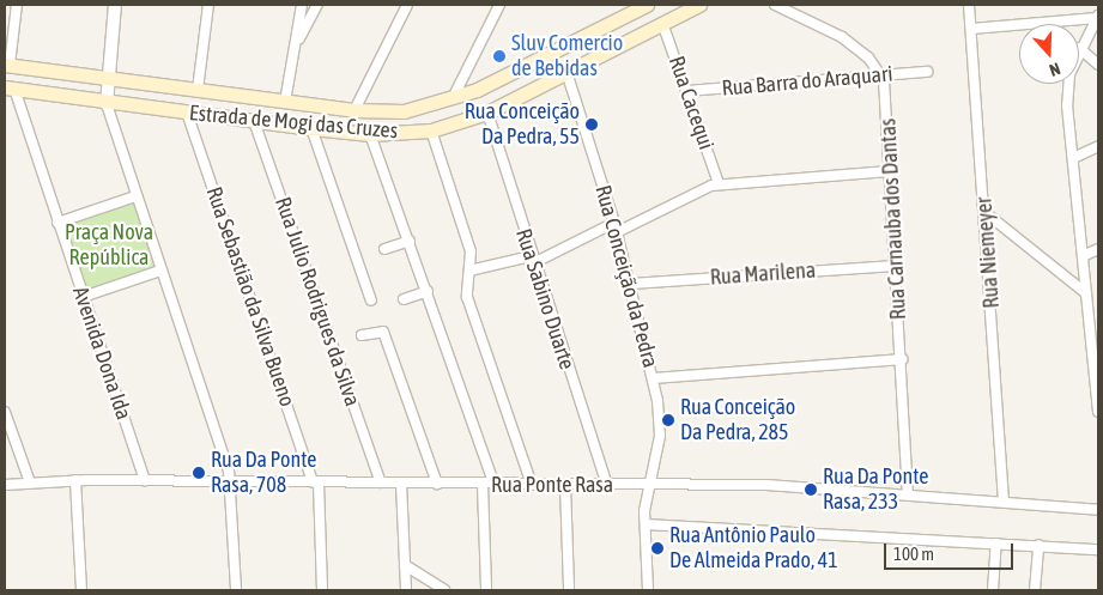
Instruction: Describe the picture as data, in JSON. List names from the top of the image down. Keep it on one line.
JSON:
{"streets":{"main road":["Estrada de Mogi das Cruzes"],"street":["Rua Barra do Araquari","Rua Cacequi","Rua Carnauba dos Dantas","Rua Niemeyer","Rua Marilena","Rua Conceição da Pedra","Rua Sebastião da Silva Bueno","Rua Sabino Duarte","Rua Julio Rodrigues da Silva","Avenida Dona Ida","Rua Ponte Rasa"]},"crossings":[["Rua Barra do Araquari","Rua Cacequi"],["Rua Barra do Araquari","Rua Carnauba dos Dantas"],["Rua Cacequi","Estrada de Mogi das Cruzes"],["Estrada de Mogi das Cruzes","Rua Conceição da Pedra"],["Estrada de Mogi das Cruzes","Rua Sebastião da Silva Bueno"],["Estrada de Mogi das Cruzes","Rua Sabino Duarte"],["Estrada de Mogi das Cruzes","Rua Julio Rodrigues da Silva"],["Estrada de Mogi das Cruzes","Avenida Dona Ida"],["Rua Carnauba dos Dantas","Rua Marilena"],["Rua Carnauba dos Dantas","Rua Ponte Rasa"],["Rua Niemeyer","Rua Ponte Rasa"],["Rua Marilena","Rua Conceição da Pedra"],["Rua Conceição da Pedra","Rua Ponte Rasa"],["Rua Sebastião da Silva Bueno","Rua Ponte Rasa"],["Rua Sabino Duarte","Rua Ponte Rasa"],["Rua Julio Rodrigues da Silva","Rua Ponte Rasa"],["Avenida Dona Ida","Rua Ponte Rasa"]],"parks":["Praça Nova República"],"places":["Sluv Comercio de Bebidas","Rua Conceição Da Pedra, 55","Rua Conceição Da Pedra, 285","Rua Da Ponte Rasa, 708","Rua Da Ponte Rasa, 233","Rua Antônio Paulo De Almeida Prado, 41"],"scale_bar":"100 m","north":"bottom"}
